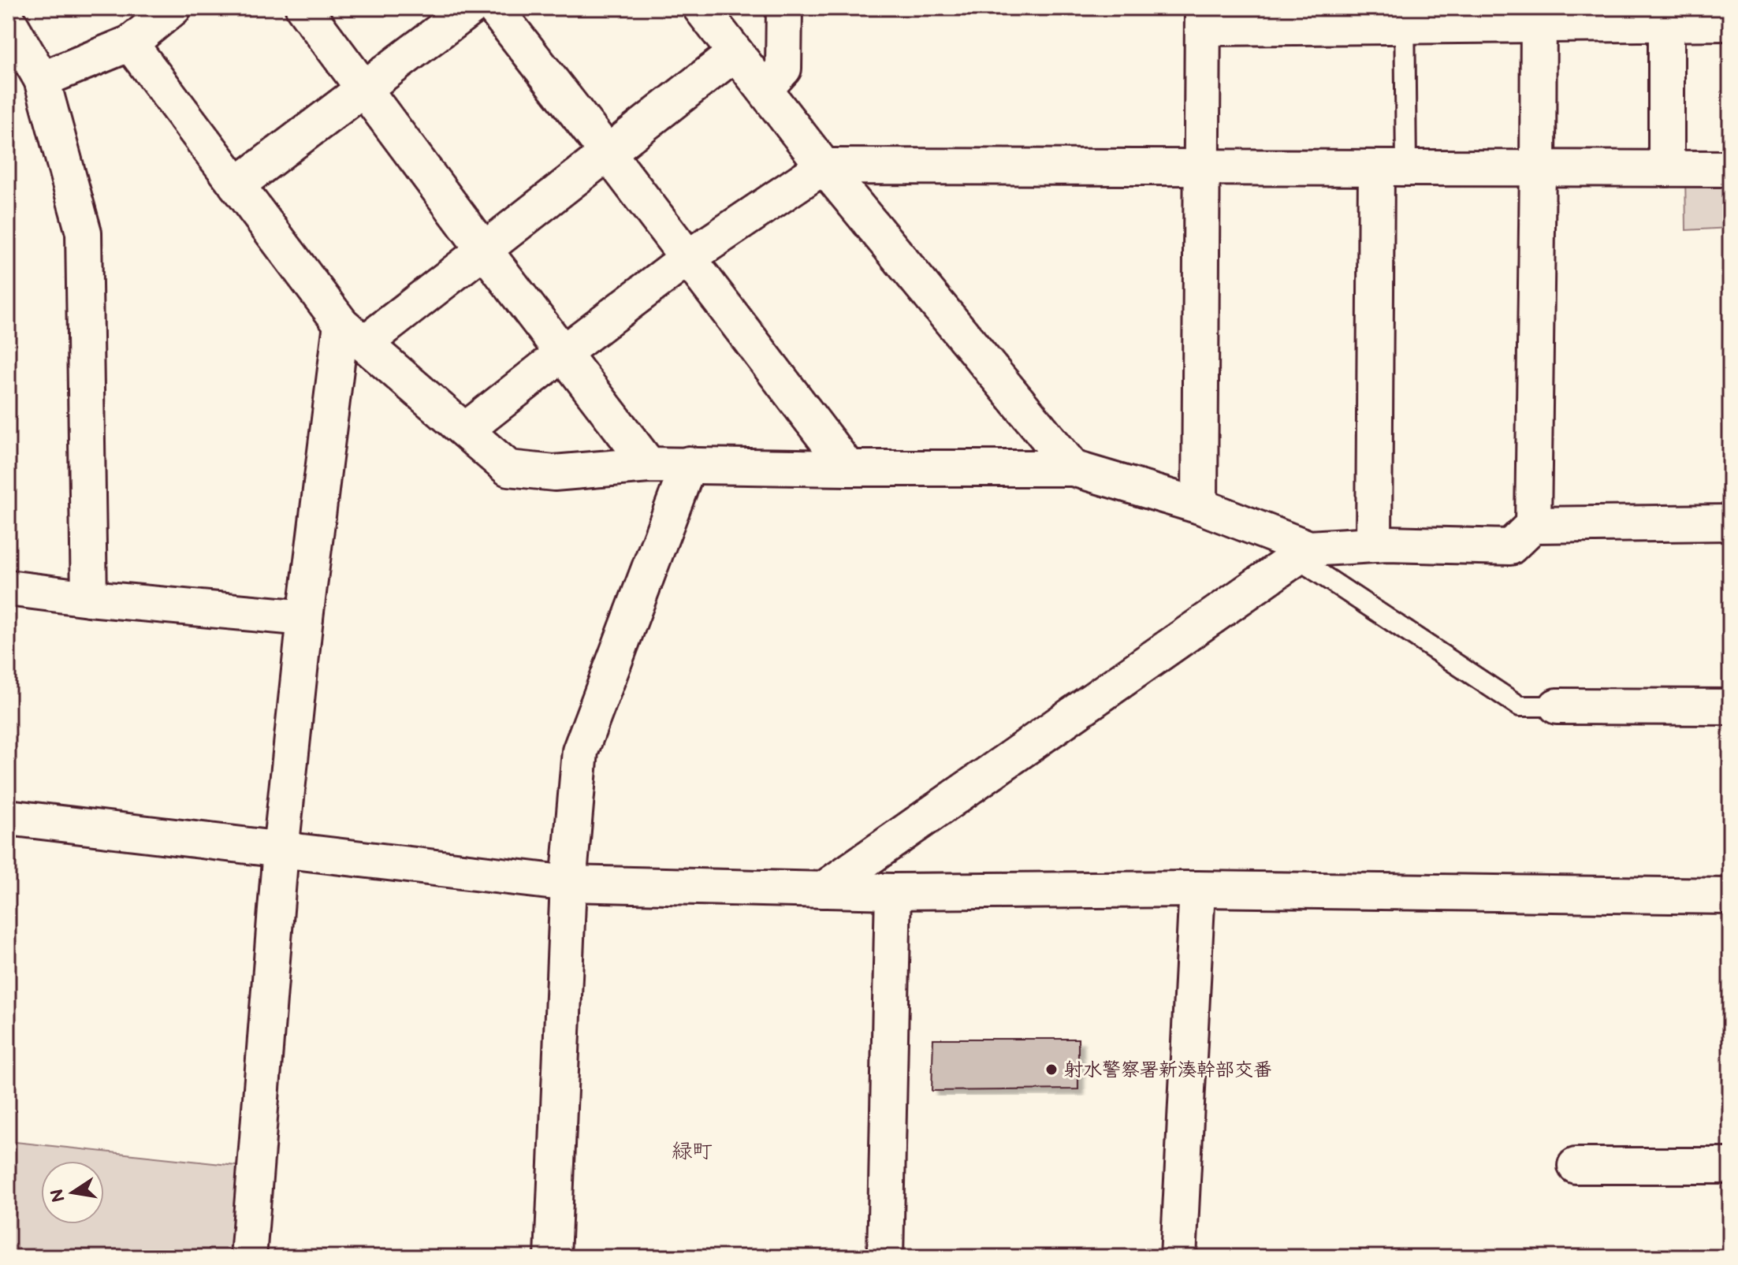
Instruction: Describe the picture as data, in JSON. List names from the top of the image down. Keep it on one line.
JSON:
{"districts":["緑町"],"places":["射水警察署新湊幹部交番"],"north":"left"}
